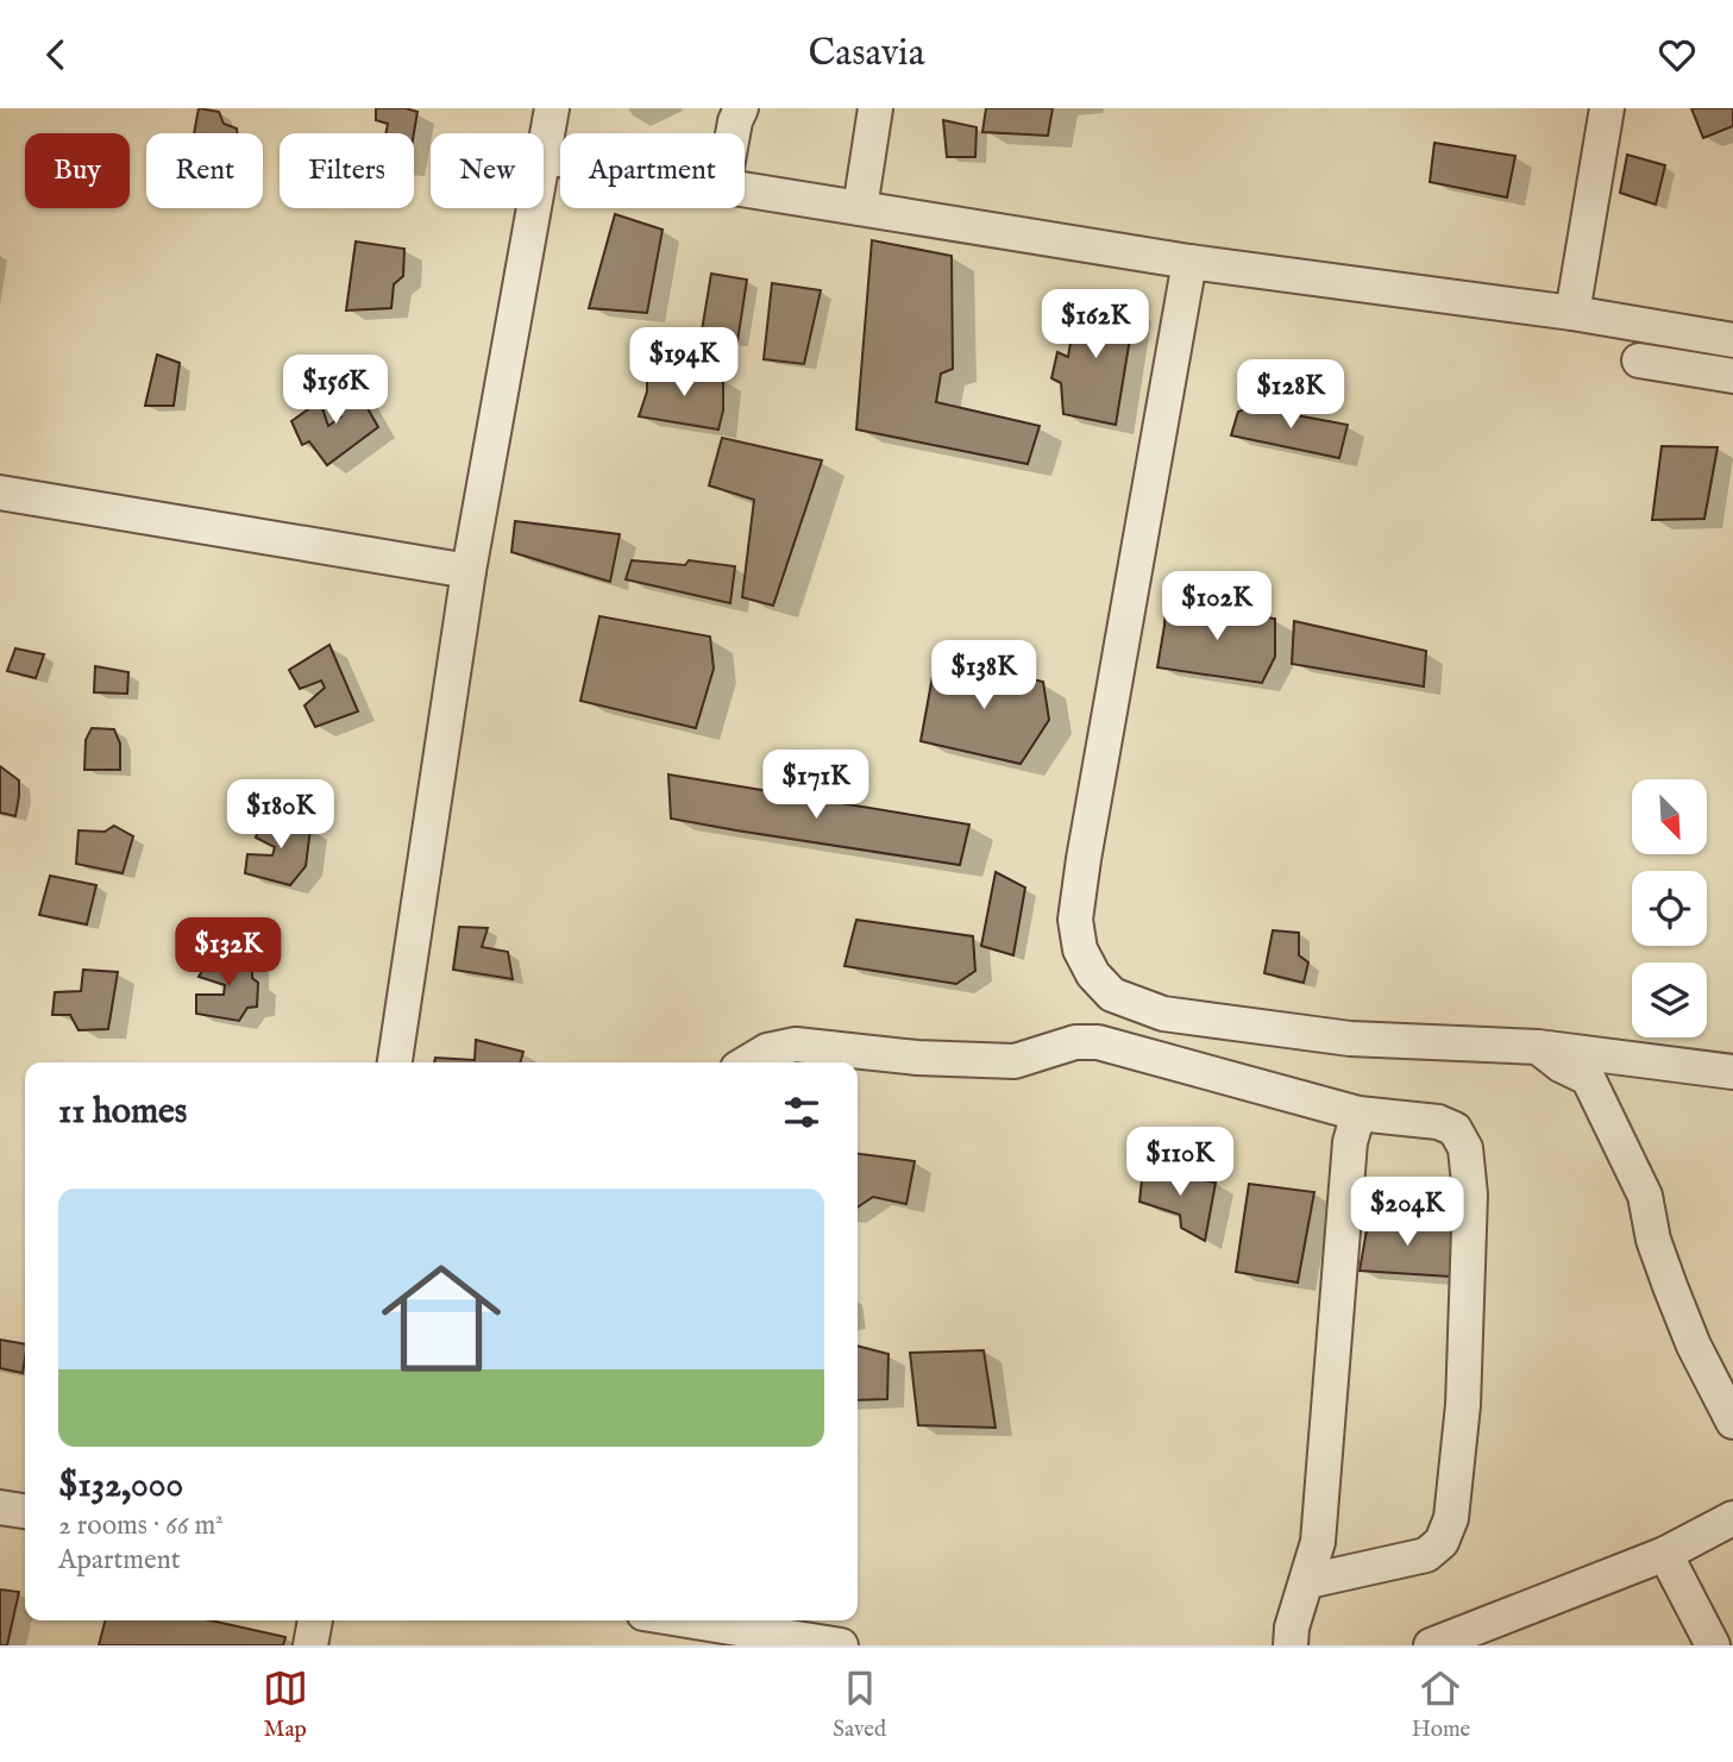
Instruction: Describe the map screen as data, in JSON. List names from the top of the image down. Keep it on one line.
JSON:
{"north":"bottom right","page":{"header":"Casavia","chip":["Buy","Rent","Filters","New","Apartment"],"price":["$162K","$194K","$156K","$128K","$102K","$138K","$171K","$180K","$132K","$110K","$204K"],"heading":"11 homes","list":[{"name":"$132,000","note":"2 rooms · 66 m² · Apartment"}],"tabs":["Map","Saved","Home"]}}
